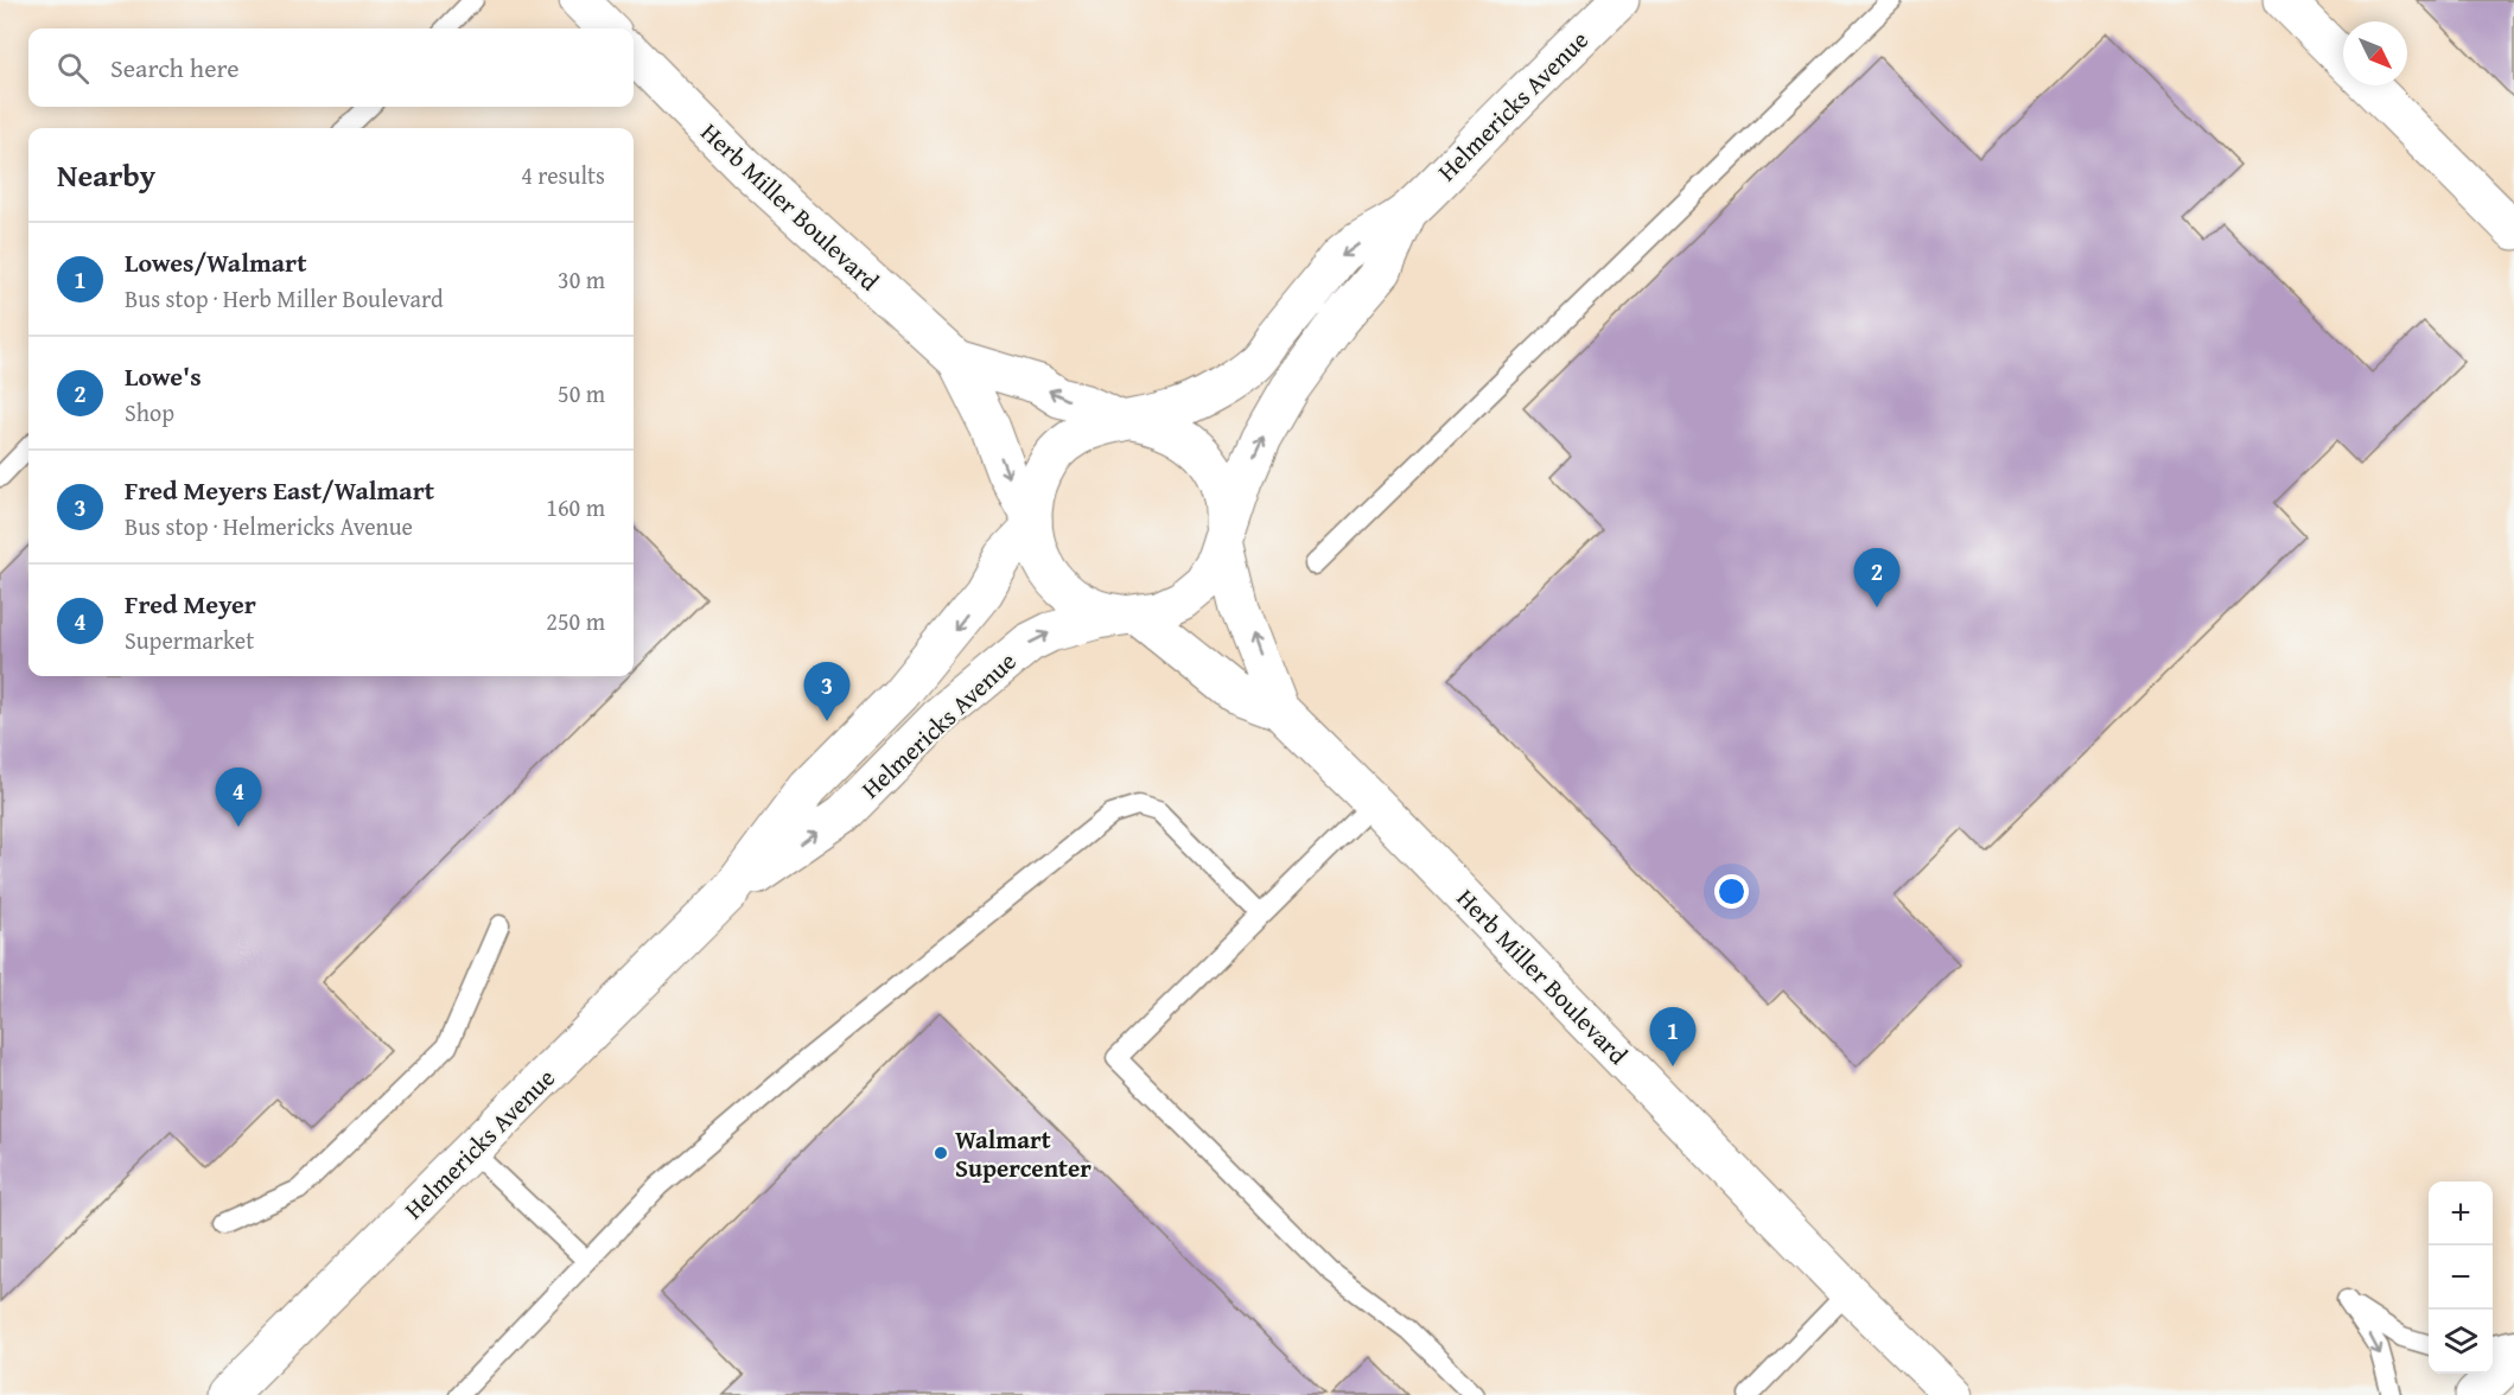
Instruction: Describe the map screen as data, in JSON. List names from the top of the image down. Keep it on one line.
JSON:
{"streets":{"street":["Helmericks Avenue","Herb Miller Boulevard"]},"crossings":[["Helmericks Avenue","Herb Miller Boulevard"]],"places":["Walmart Supercenter"],"north":"bottom right","page":{"search":"Search here","heading":["Nearby","4 results"],"list":[{"mark":"1","name":"Lowes/Walmart","note":"Bus stop · Herb Miller Boulevard","value":"30 m"},{"mark":"2","name":"Lowe's","note":"Shop","value":"50 m"},{"mark":"3","name":"Fred Meyers East/Walmart","note":"Bus stop · Helmericks Avenue","value":"160 m"},{"mark":"4","name":"Fred Meyer","note":"Supermarket","value":"250 m"}],"pins":["2","3","4","1"],"map_buttons":["+","−"]}}
